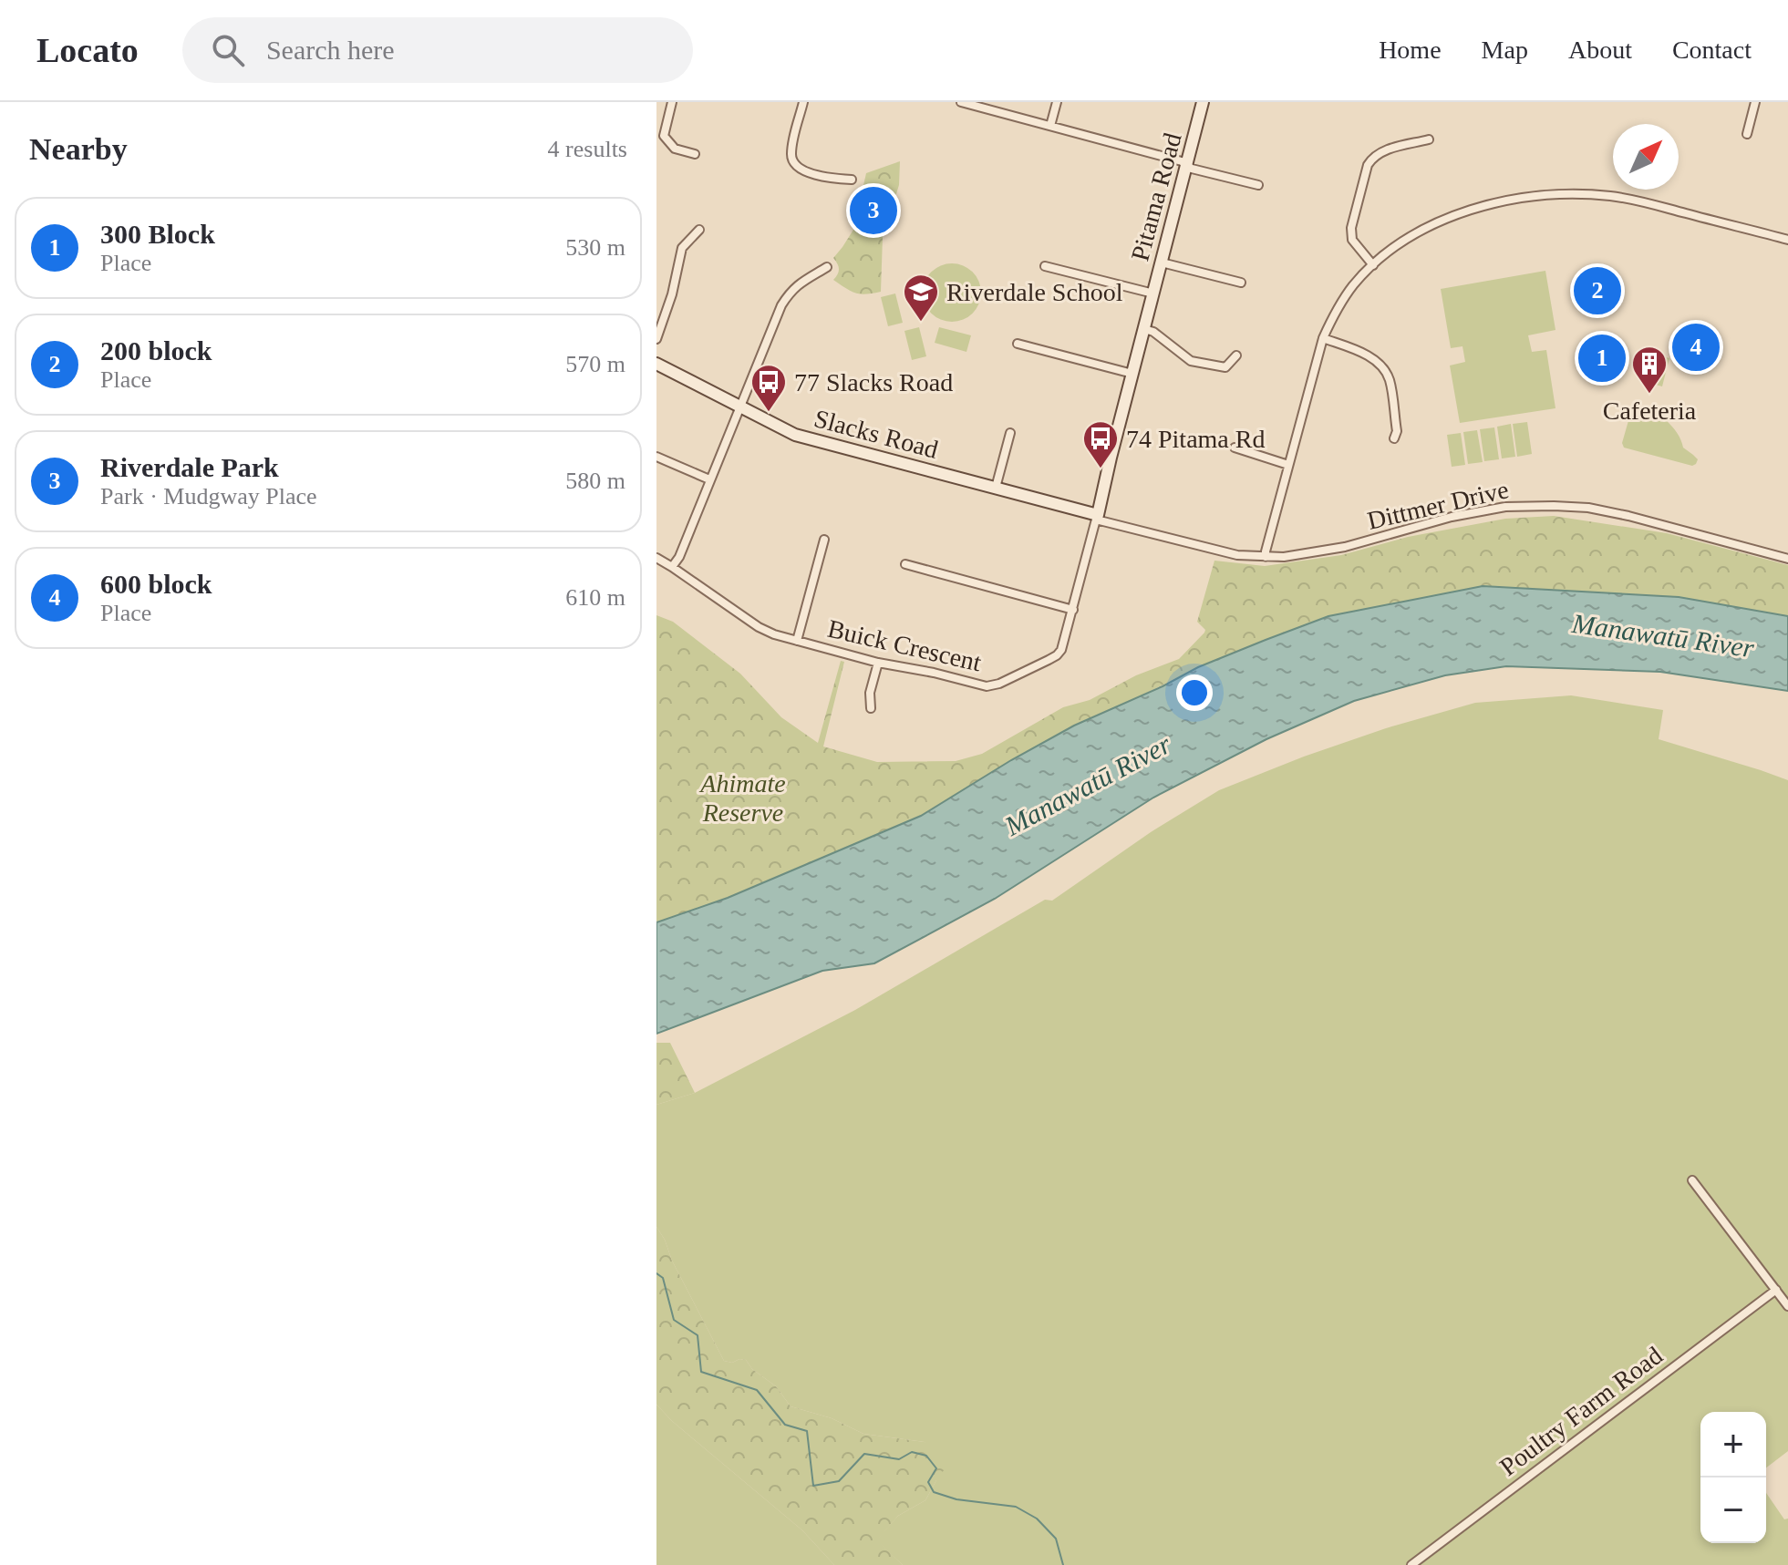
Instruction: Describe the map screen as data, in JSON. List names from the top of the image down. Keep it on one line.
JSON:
{"streets":{"street":["Pitama Road","Slacks Road","Dittmer Drive","Buick Crescent","Poultry Farm Road"]},"crossings":[["Pitama Road","Slacks Road"],["Pitama Road","Dittmer Drive"],["Pitama Road","Buick Crescent"],["Slacks Road","Dittmer Drive"],["Slacks Road","Buick Crescent"],["Dittmer Drive","Buick Crescent"]],"water":["Manawatū River"],"parks":["Ahimate Reserve"],"places":{"school or university":["Riverdale School"],"building":["Cafeteria"],"bus stop":["77 Slacks Road","74 Pitama Rd"]},"north":"top right","page":{"header":"Locato","search":"Search here","nav":["Home","Map","About","Contact"],"heading":["Nearby","4 results"],"pins":["3","2","4","1"],"list":[{"mark":"1","name":"300 Block","note":"Place","value":"530 m"},{"mark":"2","name":"200 block","note":"Place","value":"570 m"},{"mark":"3","name":"Riverdale Park","note":"Park · Mudgway Place","value":"580 m"},{"mark":"4","name":"600 block","note":"Place","value":"610 m"}],"map_buttons":["+","−"]}}
